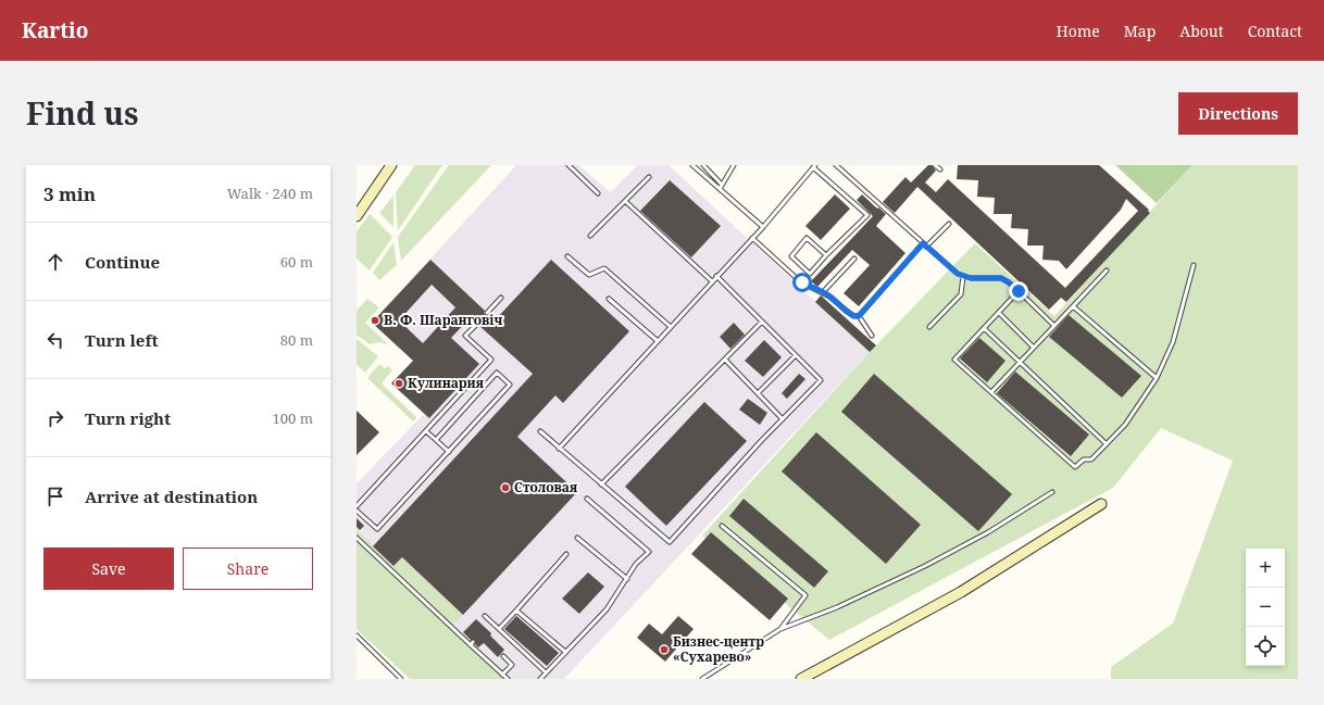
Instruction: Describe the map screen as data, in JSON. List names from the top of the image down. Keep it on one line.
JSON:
{"places":["В. Ф. Шаранговіч","Кулинария","Столовая","Бизнес-центр «Сухарево»"],"page":{"header":"Kartio","nav":["Home","Map","About","Contact"],"title":"Find us","buttons":["Directions",["Save","Share"]],"heading":["3 min","Walk · 240 m"],"list":[["Continue","60 m"],["Turn left","80 m"],["Turn right","100 m"],"Arrive at destination"],"map_buttons":["+","−"]}}
